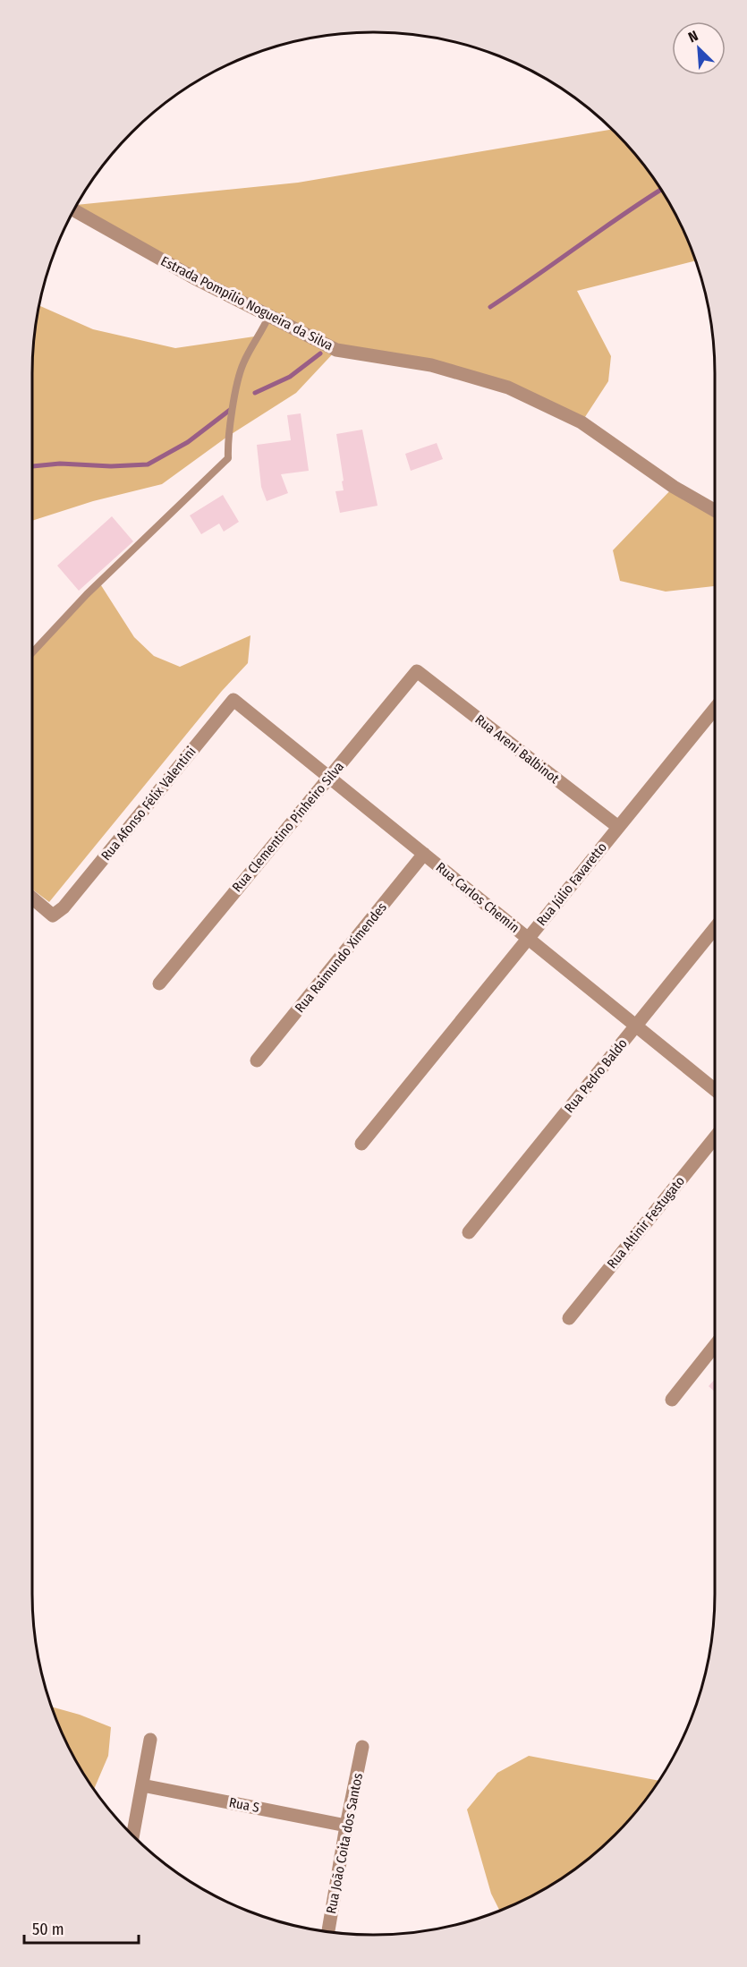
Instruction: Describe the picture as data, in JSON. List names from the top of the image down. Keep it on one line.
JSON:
{"streets":{"street":["Estrada Pompílio Nogueira da Silva","Rua Areni Balbinot","Rua Afonso Félix Valentini","Rua Clementino Pinheiro Silva","Rua Júlio Favaretto","Rua Carlos Chemin","Rua Raimundo Ximendes","Rua Pedro Baldo","Rua Altinir Festugato","Rua S","Rua João Coita dos Santos"]},"crossings":[["Rua Areni Balbinot","Rua Clementino Pinheiro Silva"],["Rua Areni Balbinot","Rua Júlio Favaretto"],["Rua Afonso Félix Valentini","Rua Carlos Chemin"],["Rua Clementino Pinheiro Silva","Rua Carlos Chemin"],["Rua Júlio Favaretto","Rua Carlos Chemin"],["Rua Carlos Chemin","Rua Raimundo Ximendes"],["Rua Carlos Chemin","Rua Pedro Baldo"],["Rua S","Rua João Coita dos Santos"]],"scale_bar":"50 m","north":"top left"}
